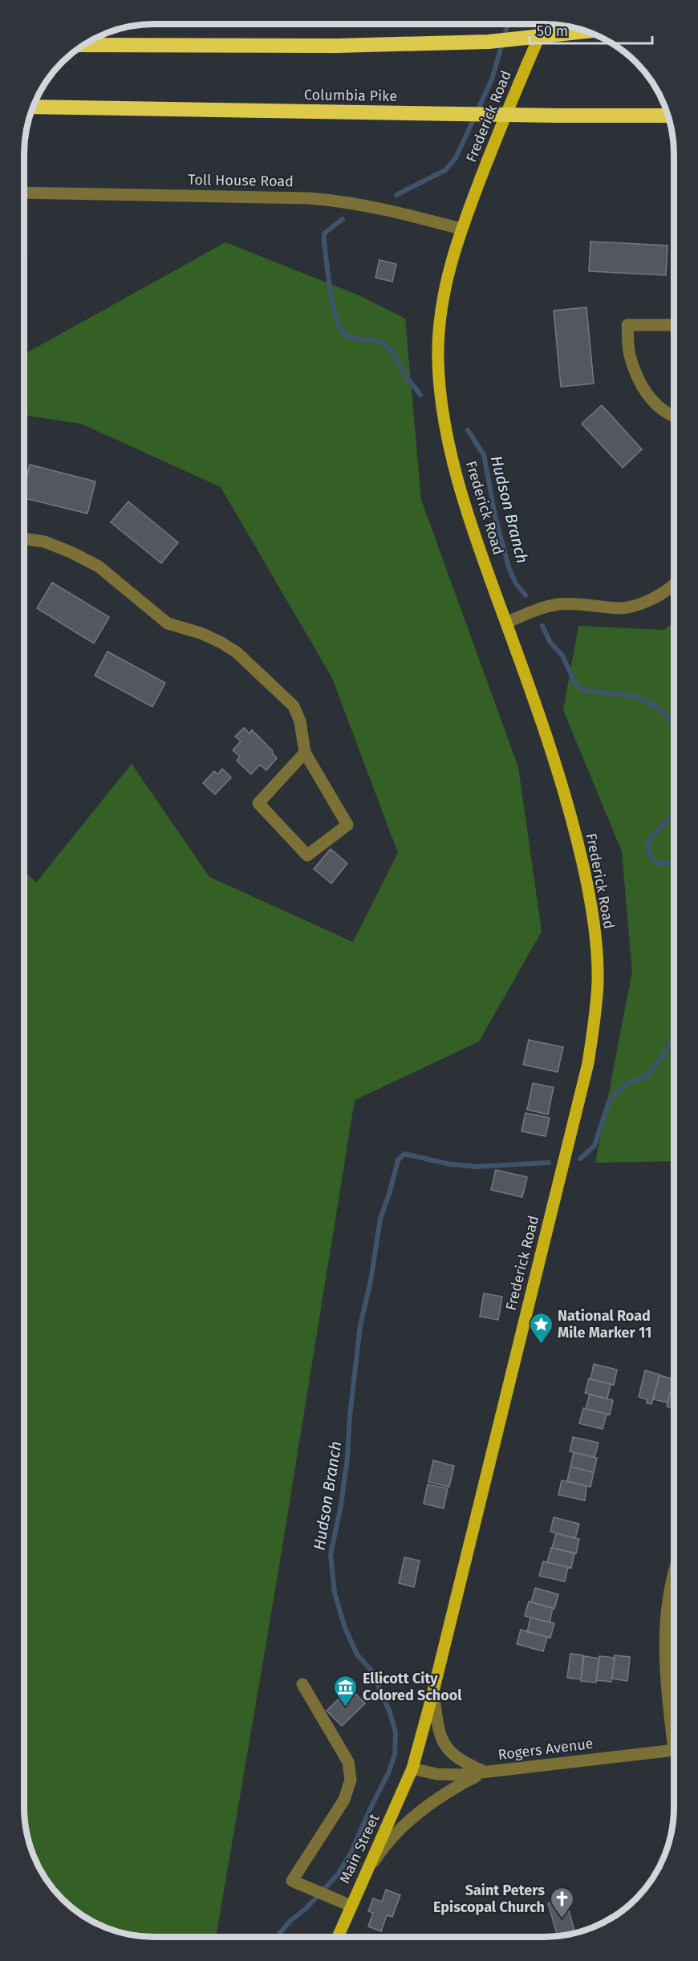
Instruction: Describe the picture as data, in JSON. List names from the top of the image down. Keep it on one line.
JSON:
{"streets":{"highway":["Columbia Pike"],"main road":["Frederick Road","Main Street"],"street":["Toll House Road","Rogers Avenue"]},"crossings":[["Frederick Road","Toll House Road"],["Frederick Road","Rogers Avenue"],["Frederick Road","Main Street"],["Rogers Avenue","Main Street"]],"water":["Hudson Branch"],"places":{"place":["National Road Mile Marker 11"],"museum":["Ellicott City Colored School"],"church":["Saint Peters Episcopal Church"]},"scale_bar":"50 m"}
